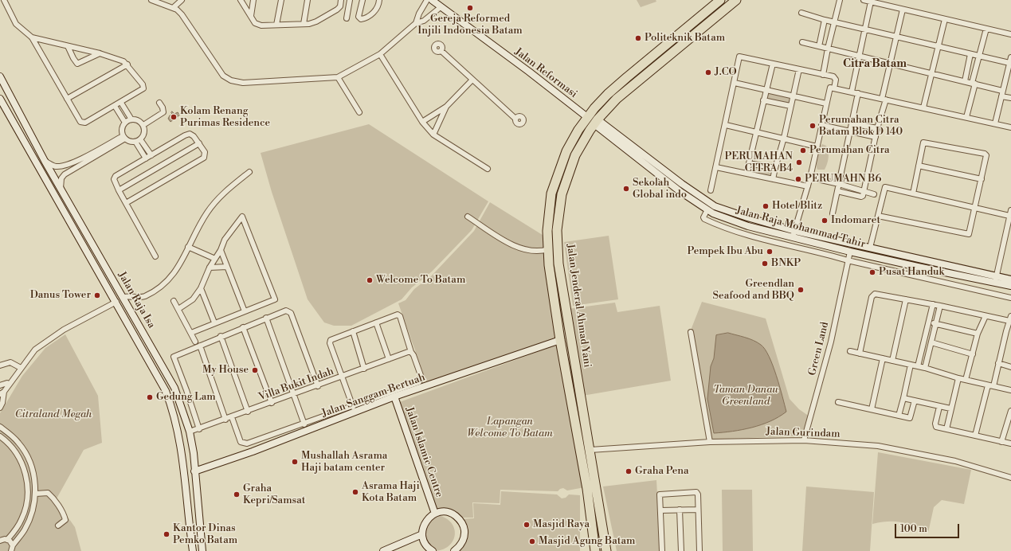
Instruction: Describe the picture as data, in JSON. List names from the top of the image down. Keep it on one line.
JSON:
{"streets":{"highway":["Jalan Jenderal Ahmad Yani"],"main road":["Jalan Reformasi","Jalan Raja Mohammad Tahir","Jalan Raja Isa","Jalan Sanggam Bertuah","Jalan Islamic Centre"],"street":["Green Land","Villa Bukit Indah","Jalan Gurindam"]},"crossings":[["Jalan Reformasi","Jalan Jenderal Ahmad Yani"],["Jalan Raja Mohammad Tahir","Jalan Jenderal Ahmad Yani"],["Jalan Raja Mohammad Tahir","Green Land"],["Jalan Raja Isa","Villa Bukit Indah"],["Jalan Raja Isa","Jalan Sanggam Bertuah"],["Jalan Jenderal Ahmad Yani","Jalan Sanggam Bertuah"],["Jalan Jenderal Ahmad Yani","Jalan Gurindam"],["Green Land","Jalan Gurindam"],["Jalan Sanggam Bertuah","Jalan Islamic Centre"]],"districts":["Citra Batam"],"parks":["Taman Danau Greenland","Citraland Megah","Lapangan Welcome To Batam"],"places":["Gereja Reformed Injili Indonesia Batam","Politeknik Batam","J.CO","Kolam Renang Purimas Residence","Perumahan Citra Batam Blok D 140","Perumahan Citra","PERUMAHAN CITRA B4","PERUMAHN B6","Sekolah Global indo","Hotel Blitz","Indomaret","Pempek Ibu Abu","BNKP","Pusat Handuk","Welcome To Batam","Greendlan Seafood and BBQ","Danus Tower","My House","Gedung Lam","Mushallah Asrama Haji batam center","Graha Pena","Asrama Haji Kota Batam","Graha Kepri/Samsat","Masjid Raya","Kantor Dinas Pemko Batam","Masjid Agung Batam"],"scale_bar":"100 m"}
